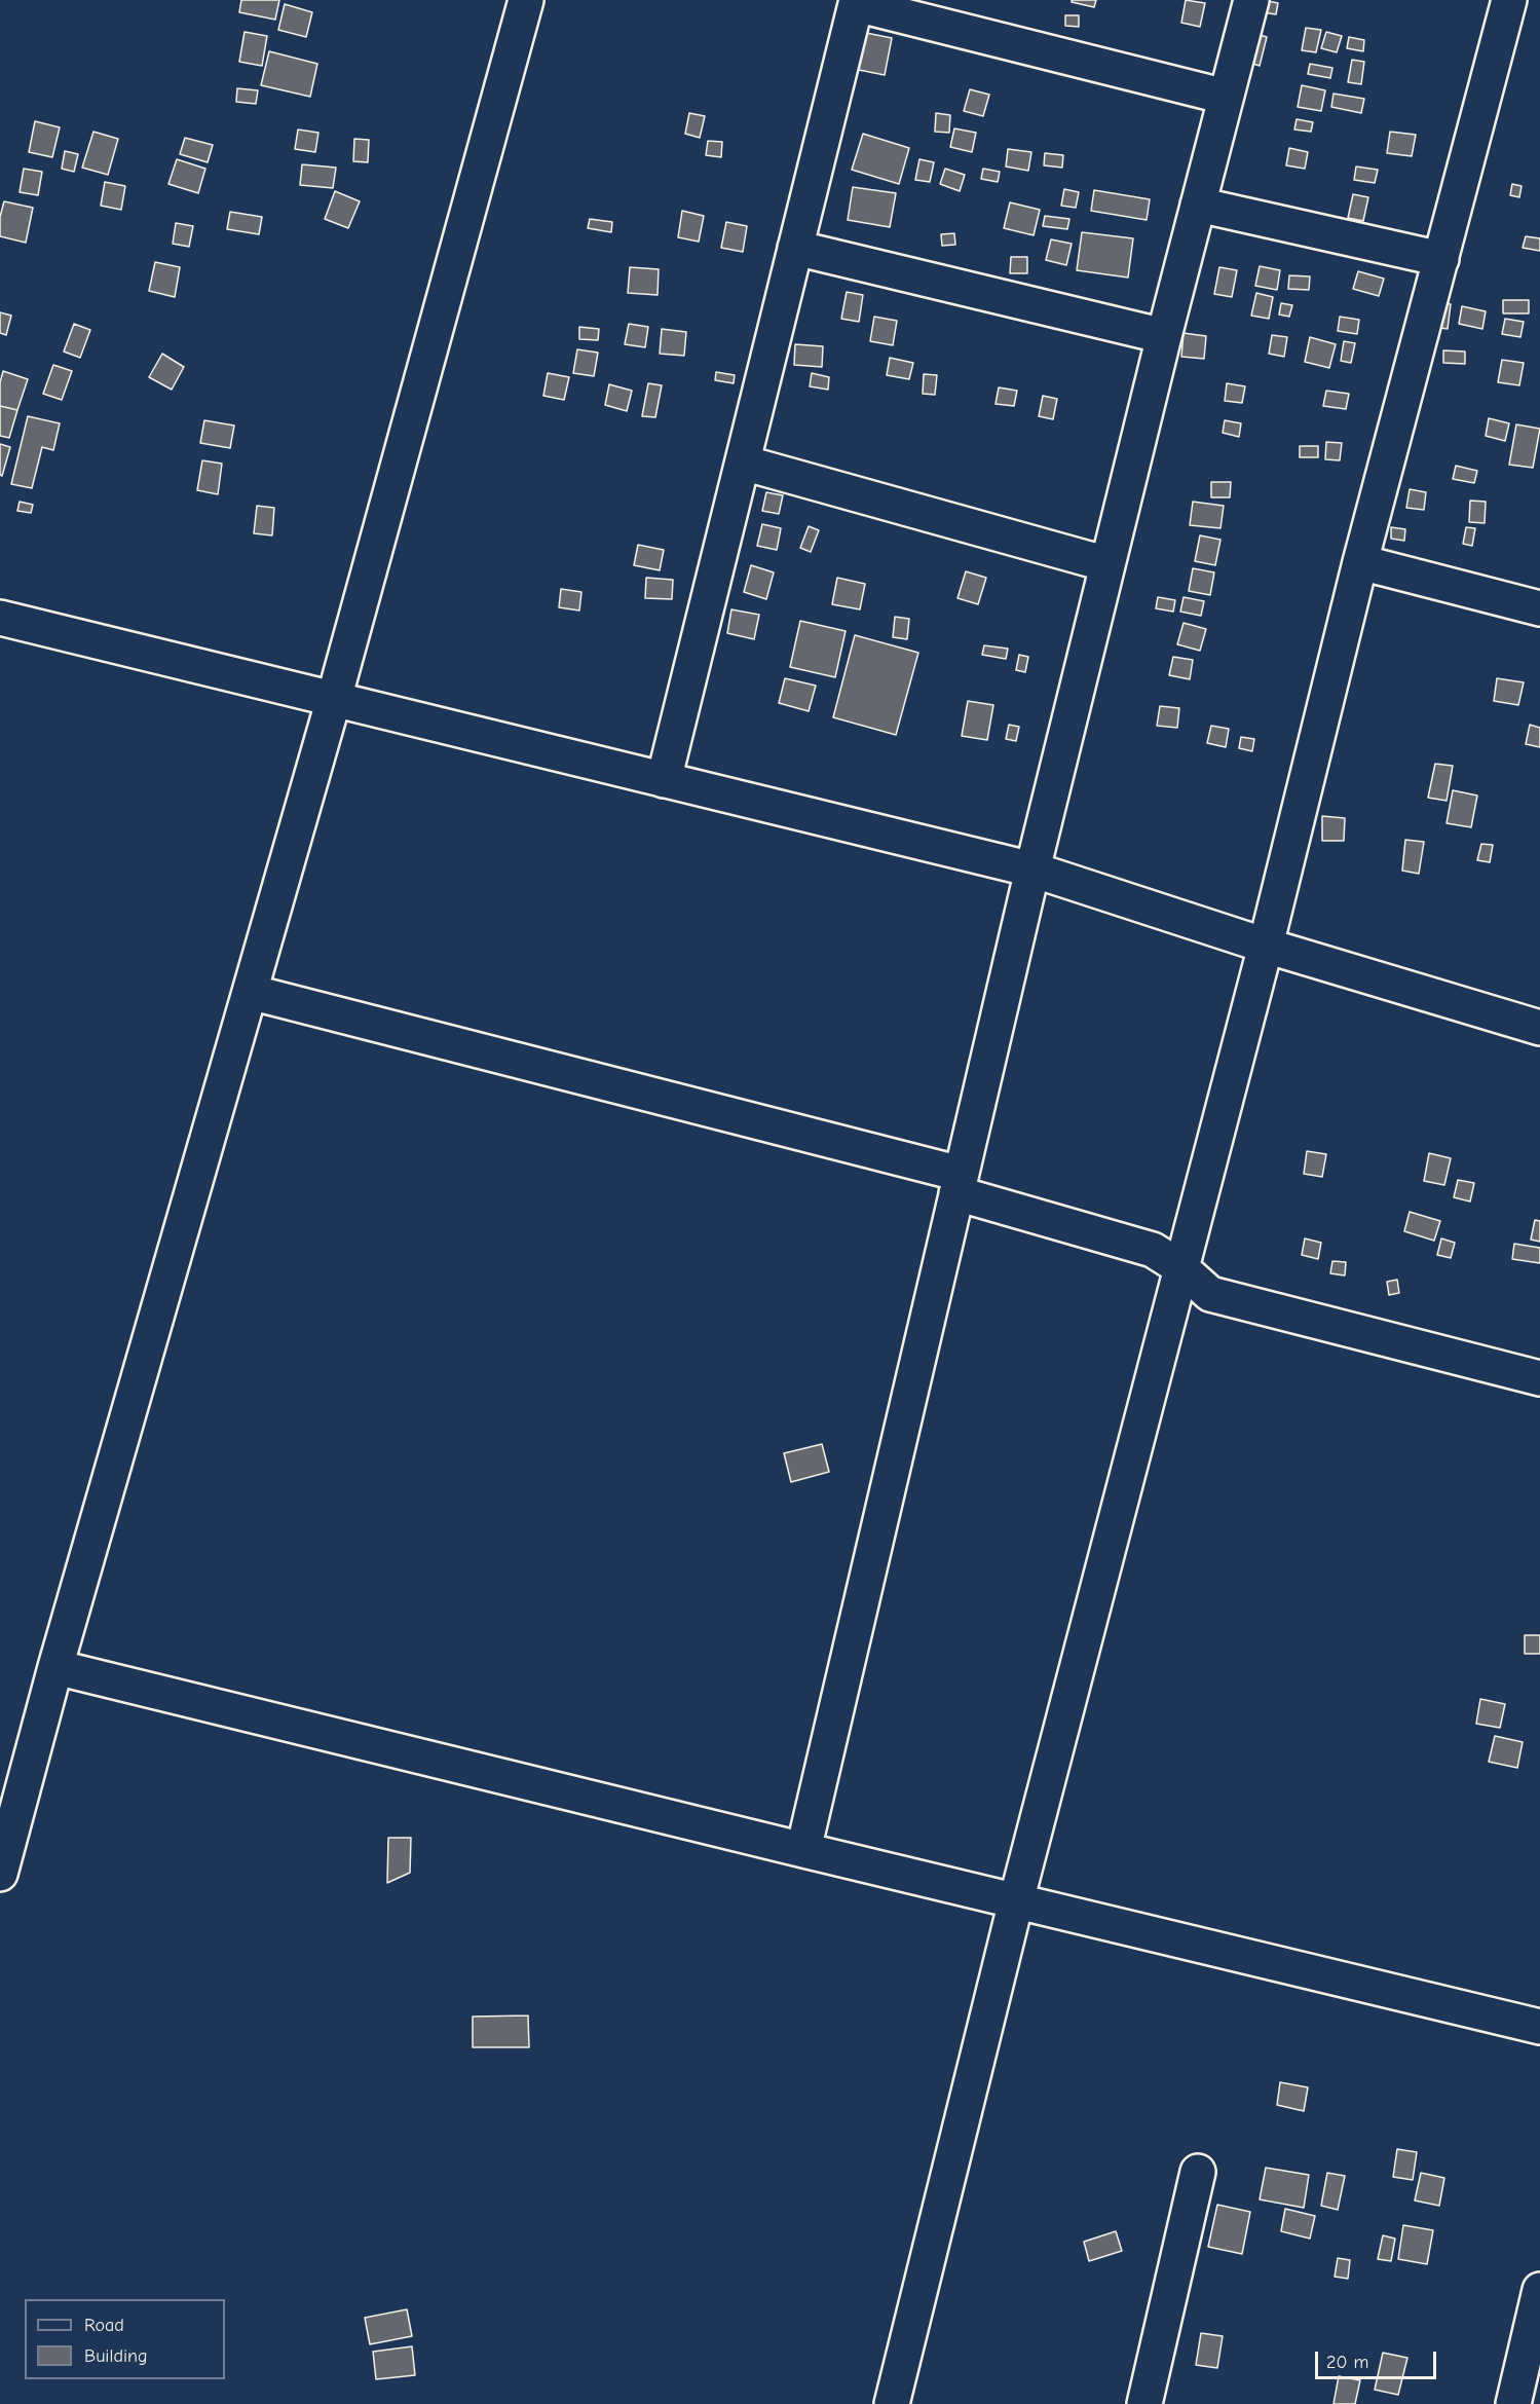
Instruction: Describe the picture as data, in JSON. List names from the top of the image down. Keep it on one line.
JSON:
{"legend":["Road","Building"],"scale_bar":"20 m"}
